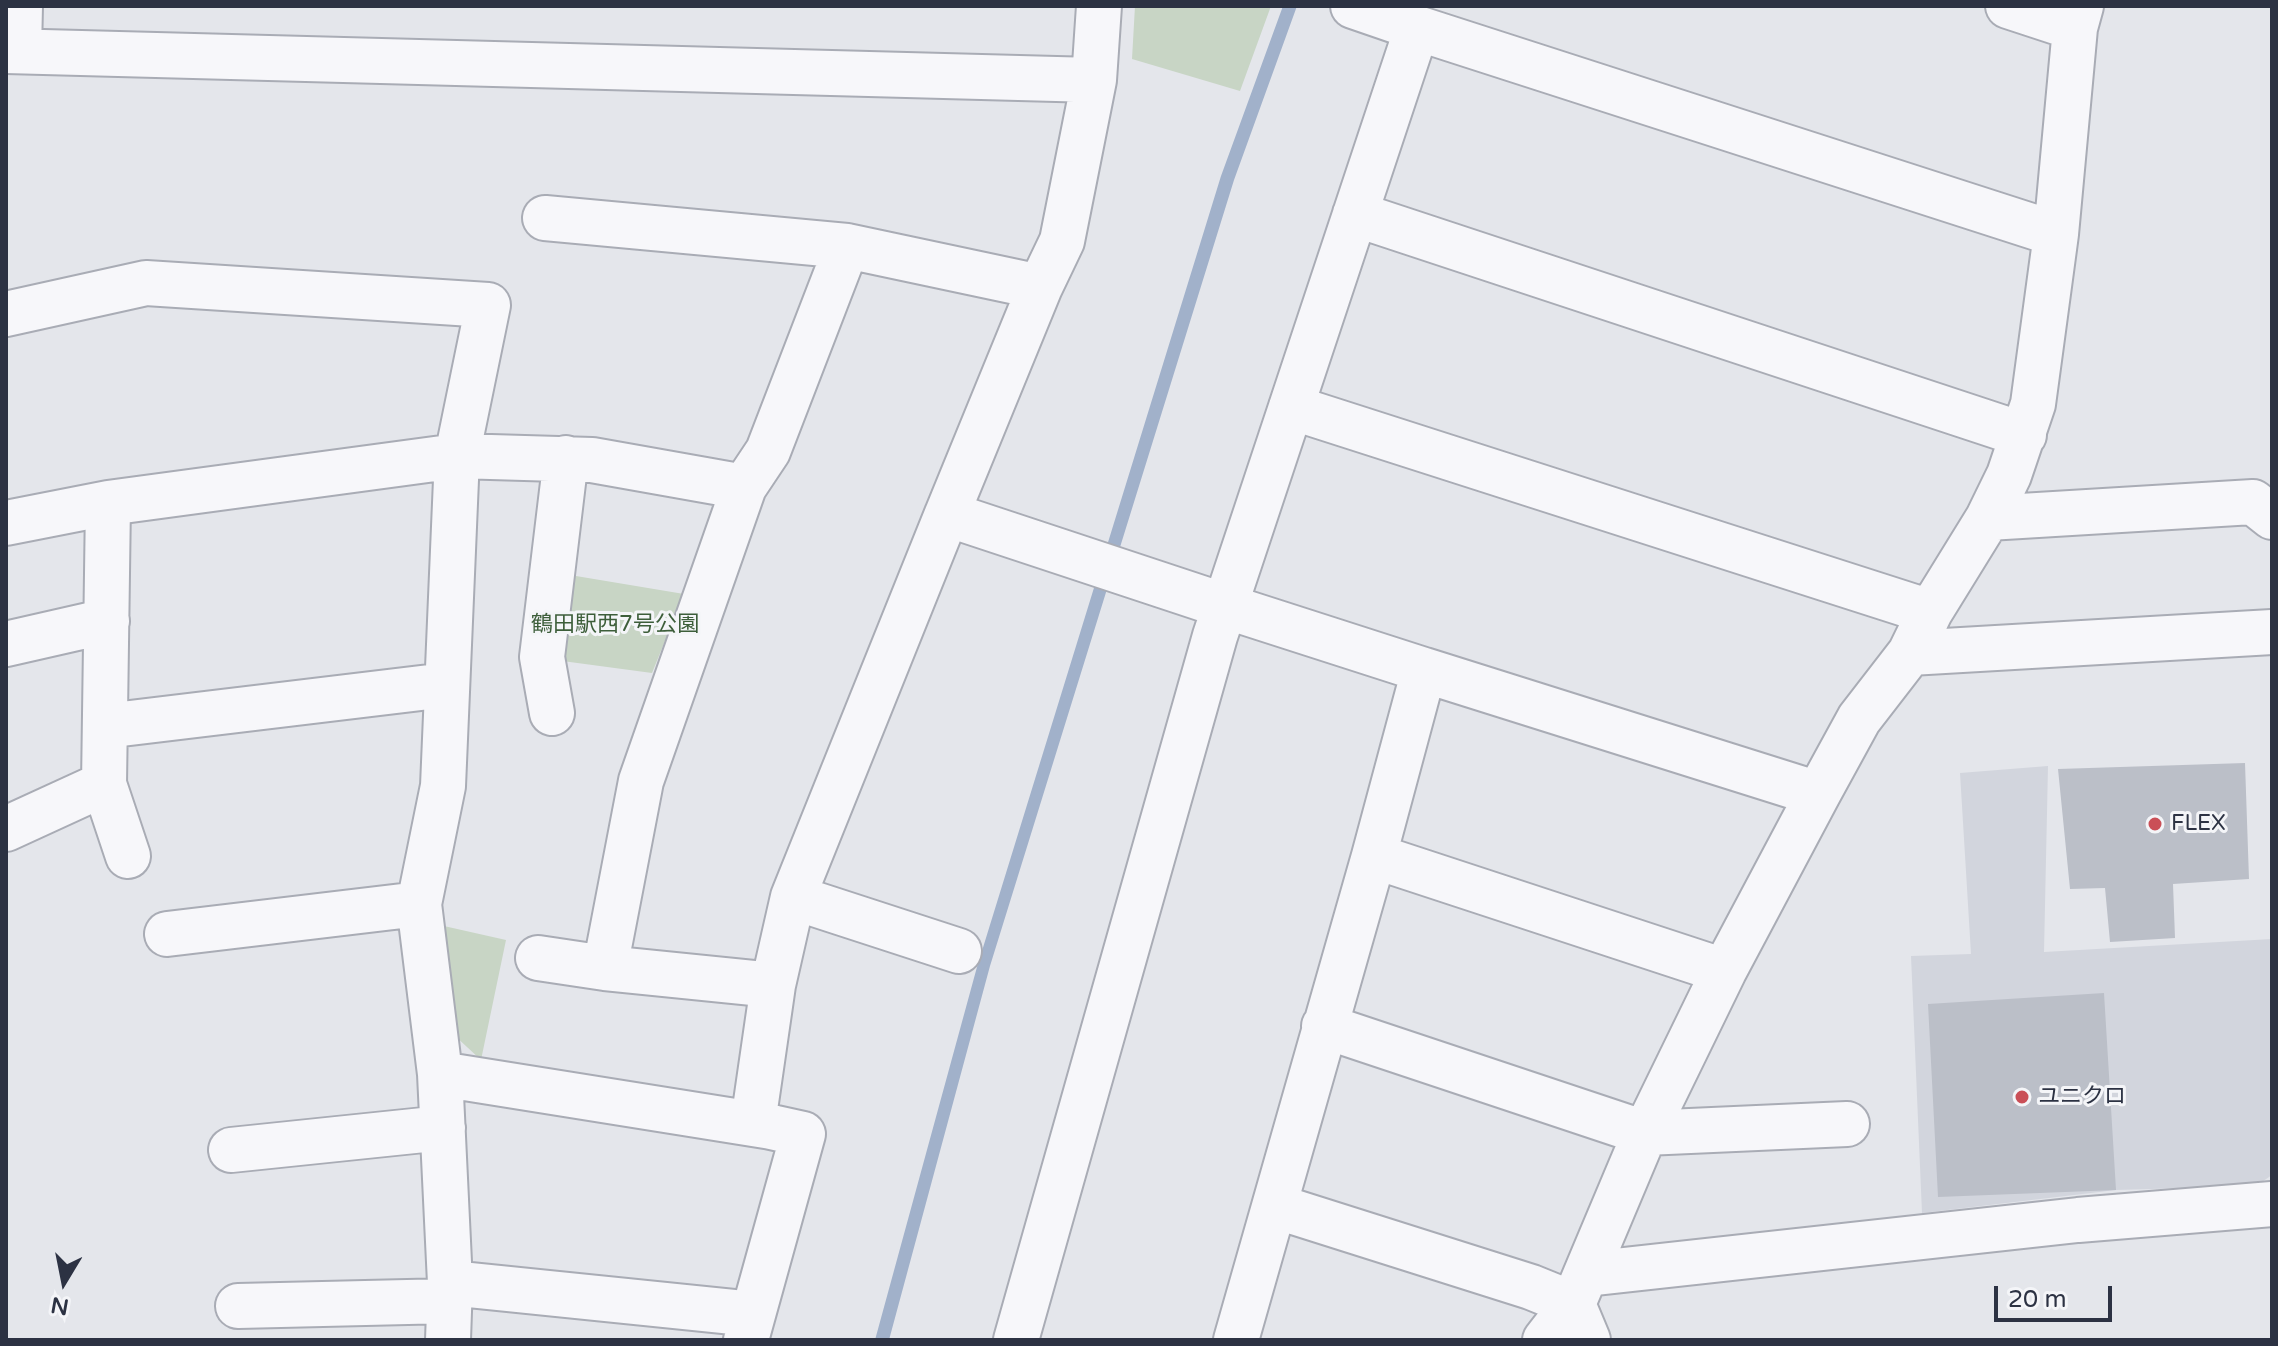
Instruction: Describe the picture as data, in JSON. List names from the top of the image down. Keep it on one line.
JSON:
{"parks":["鶴田駅西7号公園"],"places":["FLEX","ユニクロ"],"scale_bar":"20 m","north":"bottom"}
